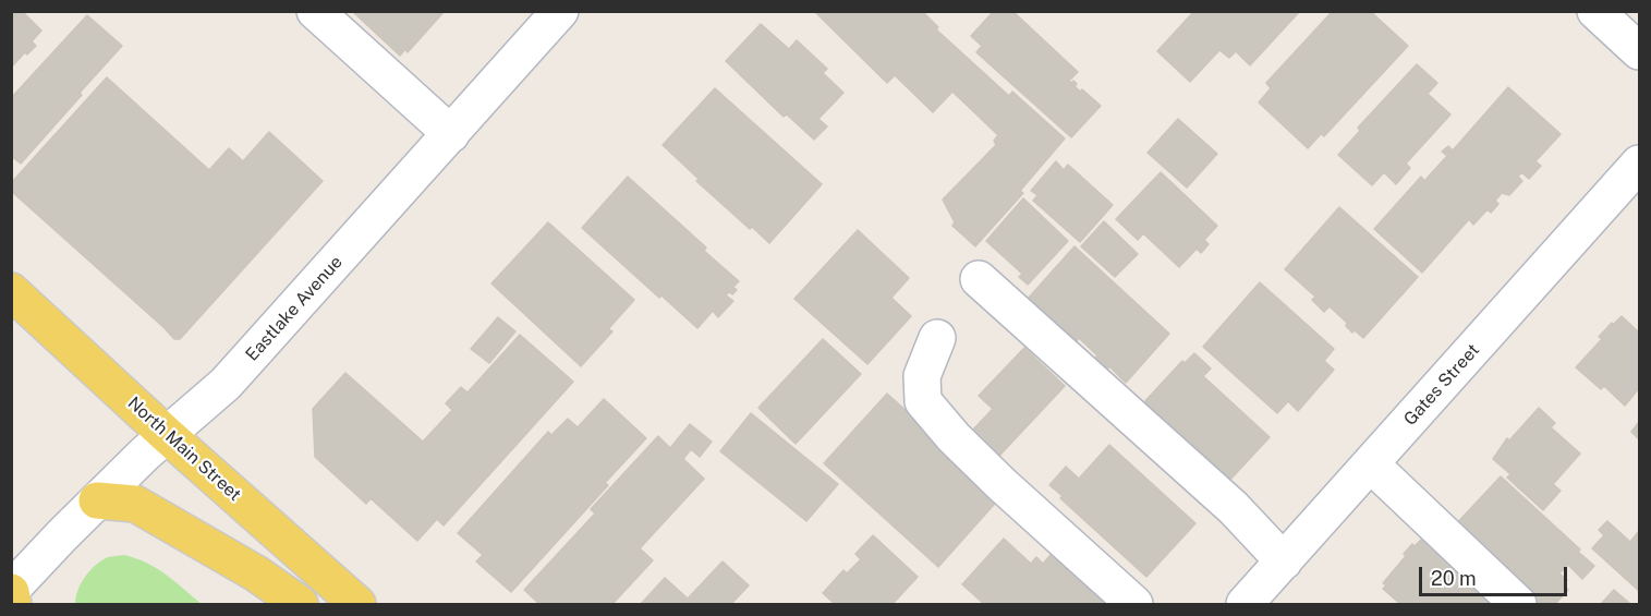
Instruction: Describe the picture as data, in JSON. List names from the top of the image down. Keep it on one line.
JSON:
{"streets":{"main road":["North Main Street"],"street":["Eastlake Avenue","Gates Street"]},"crossings":[["Eastlake Avenue","North Main Street"]],"scale_bar":"20 m"}
